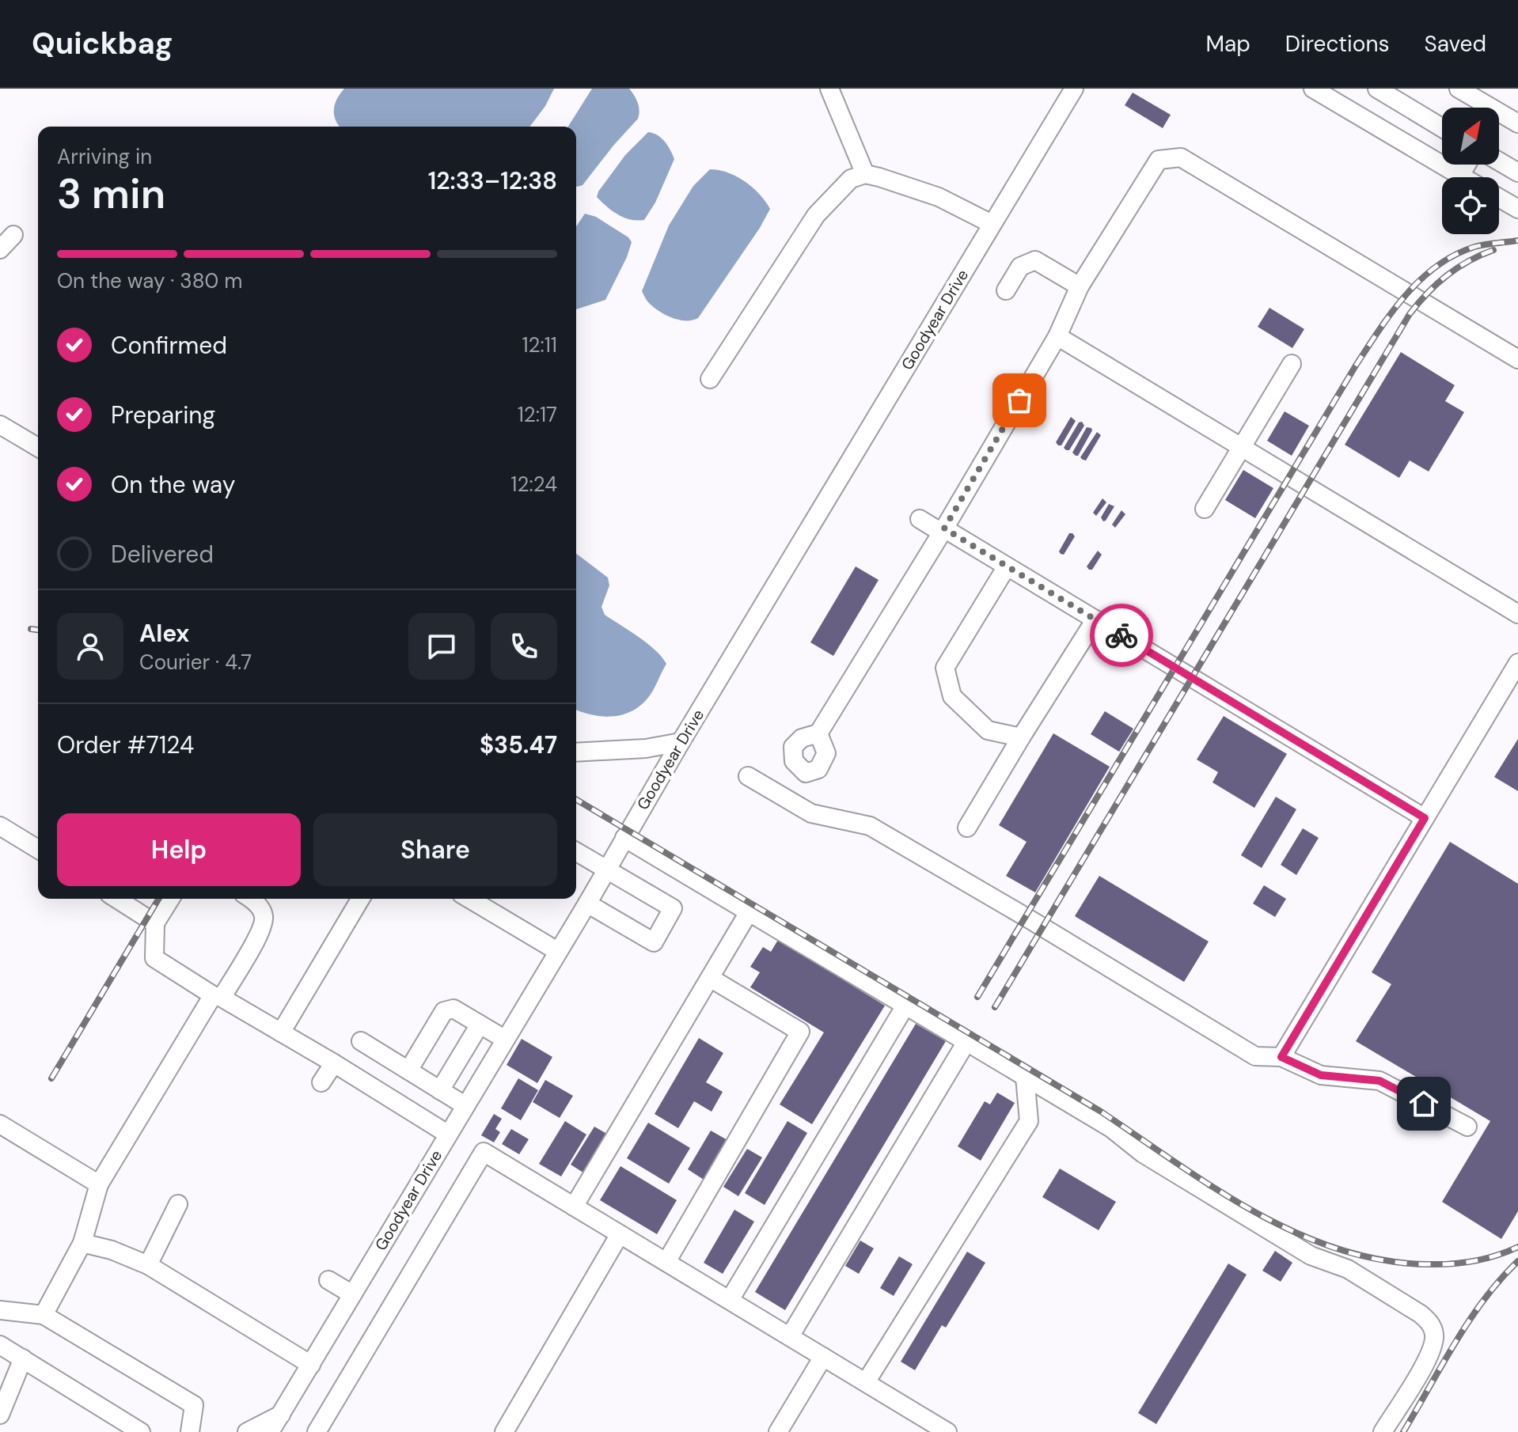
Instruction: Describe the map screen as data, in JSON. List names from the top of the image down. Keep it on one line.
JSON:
{"streets":{"street":["Goodyear Drive"]},"north":"top right","page":{"header":"Quickbag","nav":["Map","Directions","Saved"],"heading":["3 min","Arriving in","12:33–12:38"],"panel":["Alex","Courier · 4.7","Order #7124","$35.47"],"bar":"On the way · 380 m","list":[["Confirmed","12:11"],["Preparing","12:17"],["On the way","12:24"],"Delivered"],"buttons":["Help","Share"]}}
